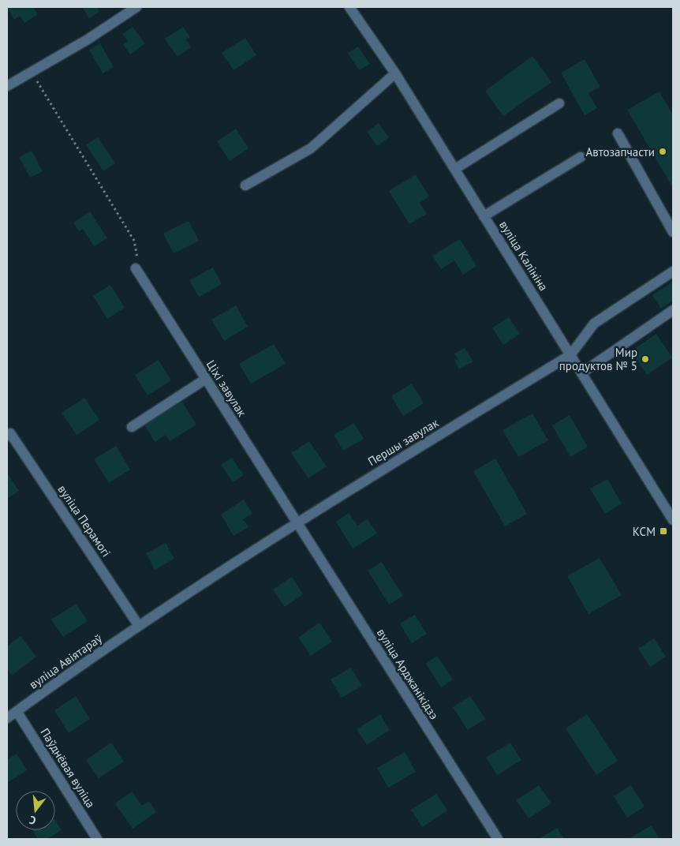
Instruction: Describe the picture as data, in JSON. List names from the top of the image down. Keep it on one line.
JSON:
{"streets":{"street":["вуліца Калініна","Ціхі завулак","Першы завулак","вуліца Перамогі","вуліца Авіятараў","вуліца Арджанікідзэ","Паўднёвая вуліца"]},"crossings":[["вуліца Калініна","Першы завулак"],["Ціхі завулак","Першы завулак"],["Ціхі завулак","вуліца Арджанікідзэ"],["Першы завулак","вуліца Перамогі"],["Першы завулак","вуліца Авіятараў"],["Першы завулак","вуліца Арджанікідзэ"],["вуліца Перамогі","вуліца Авіятараў"],["вуліца Авіятараў","Паўднёвая вуліца"]],"places":{"other":["Автозапчасти","Мир продуктов № 5"],"transit":["КСМ"]},"north":"bottom"}
